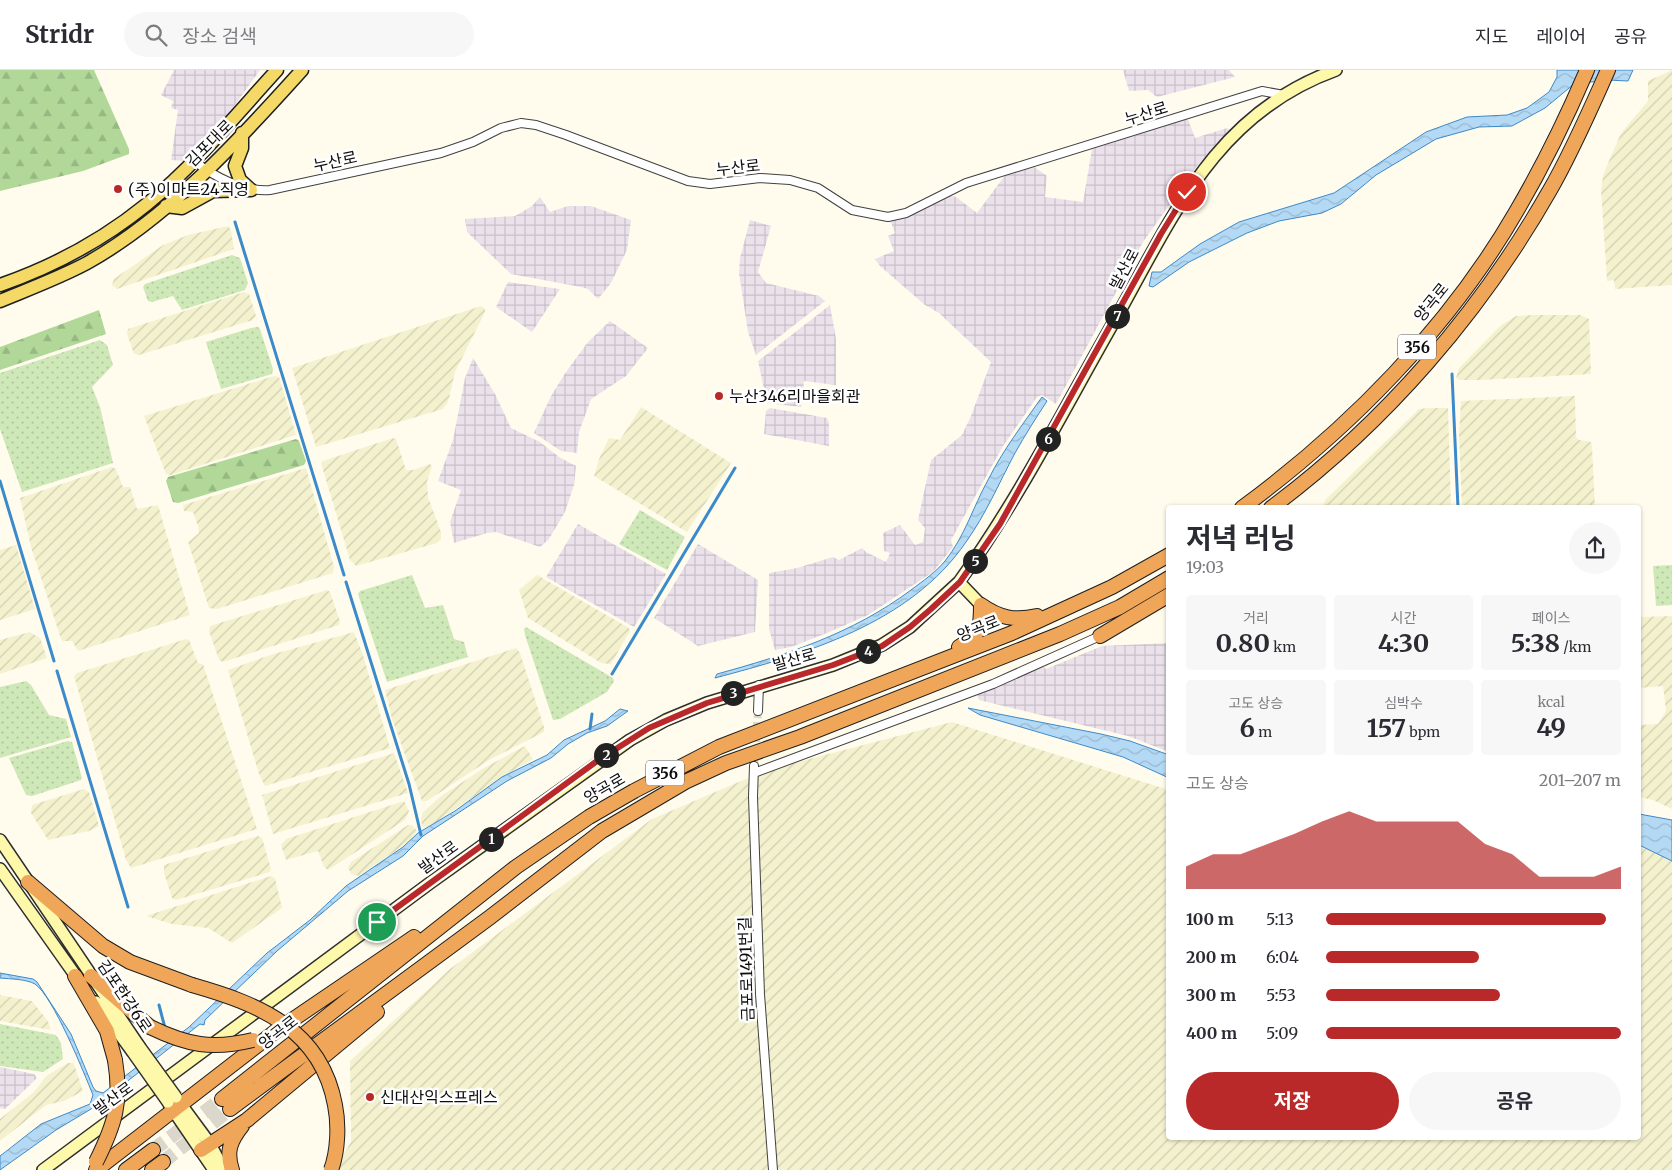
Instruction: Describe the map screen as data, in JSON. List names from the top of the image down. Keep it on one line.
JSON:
{"streets":{"highway":["양곡로","356"],"main road":["김포대로"],"street":["누산로","발산로","금포로1491번길","김포한강6로"]},"crossings":[["누산로","김포대로"],["누산로","발산로"]],"places":["(주)이마트24직영","누산346리마을회관","신대산익스프레스"],"page":{"header":"Stridr","search":"장소 검색","nav":["지도","레이어","공유"],"pins":["7","6","5","4","3","2","1"],"heading":["저녁 러닝","19:03"],"stats":[["거리","0.80 km"],["시간","4:30"],["페이스","5:38 /km"],["고도 상승","6 m"],["심박수","157 bpm"],["kcal","49"]],"chart":["고도 상승","201–207 m"],"list":[{"name":"100 m","note":"5:13"},{"name":"200 m","note":"6:04"},{"name":"300 m","note":"5:53"},{"name":"400 m","note":"5:09"}],"buttons":["저장","공유"]}}
